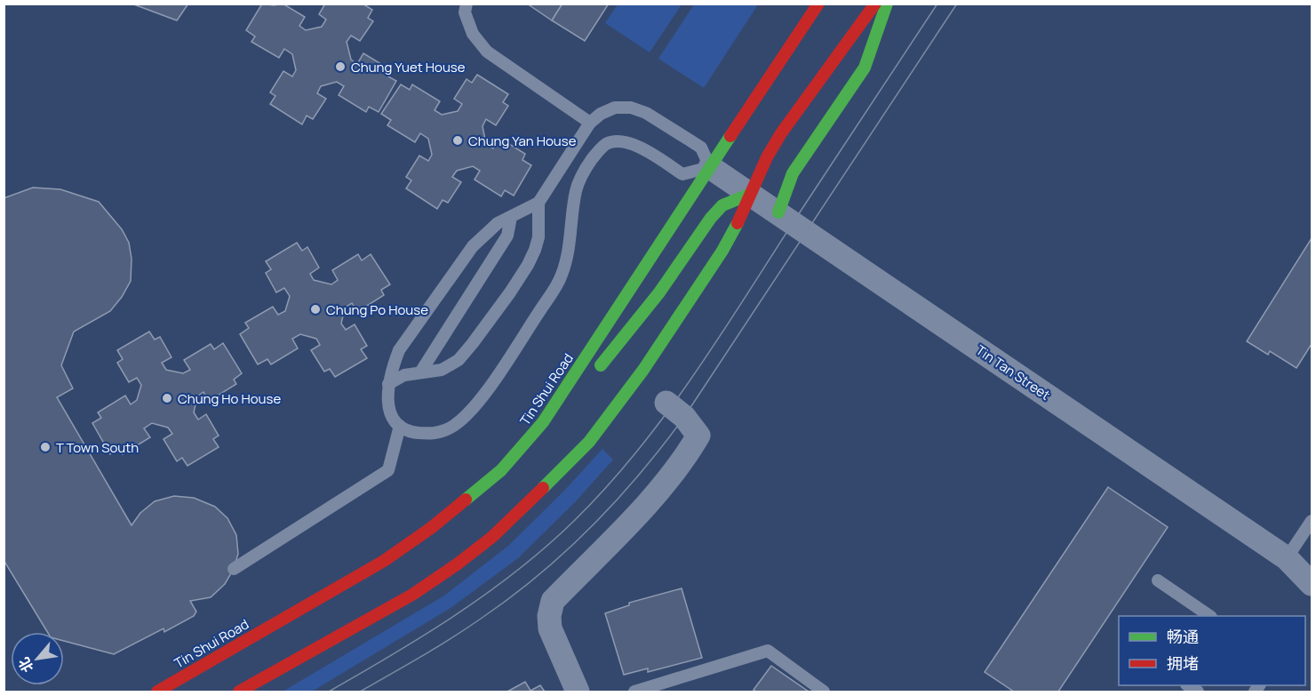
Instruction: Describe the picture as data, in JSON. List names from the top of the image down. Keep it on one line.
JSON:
{"streets":{"main road":["Tin Shui Road"],"street":["Tin Tan Street"]},"crossings":[["Tin Tan Street","Tin Shui Road"]],"places":["Chung Yuet House","Chung Yan House","Chung Po House","Chung Ho House","T Town South"],"legend":["畅通","拥堵"],"north":"bottom left"}
